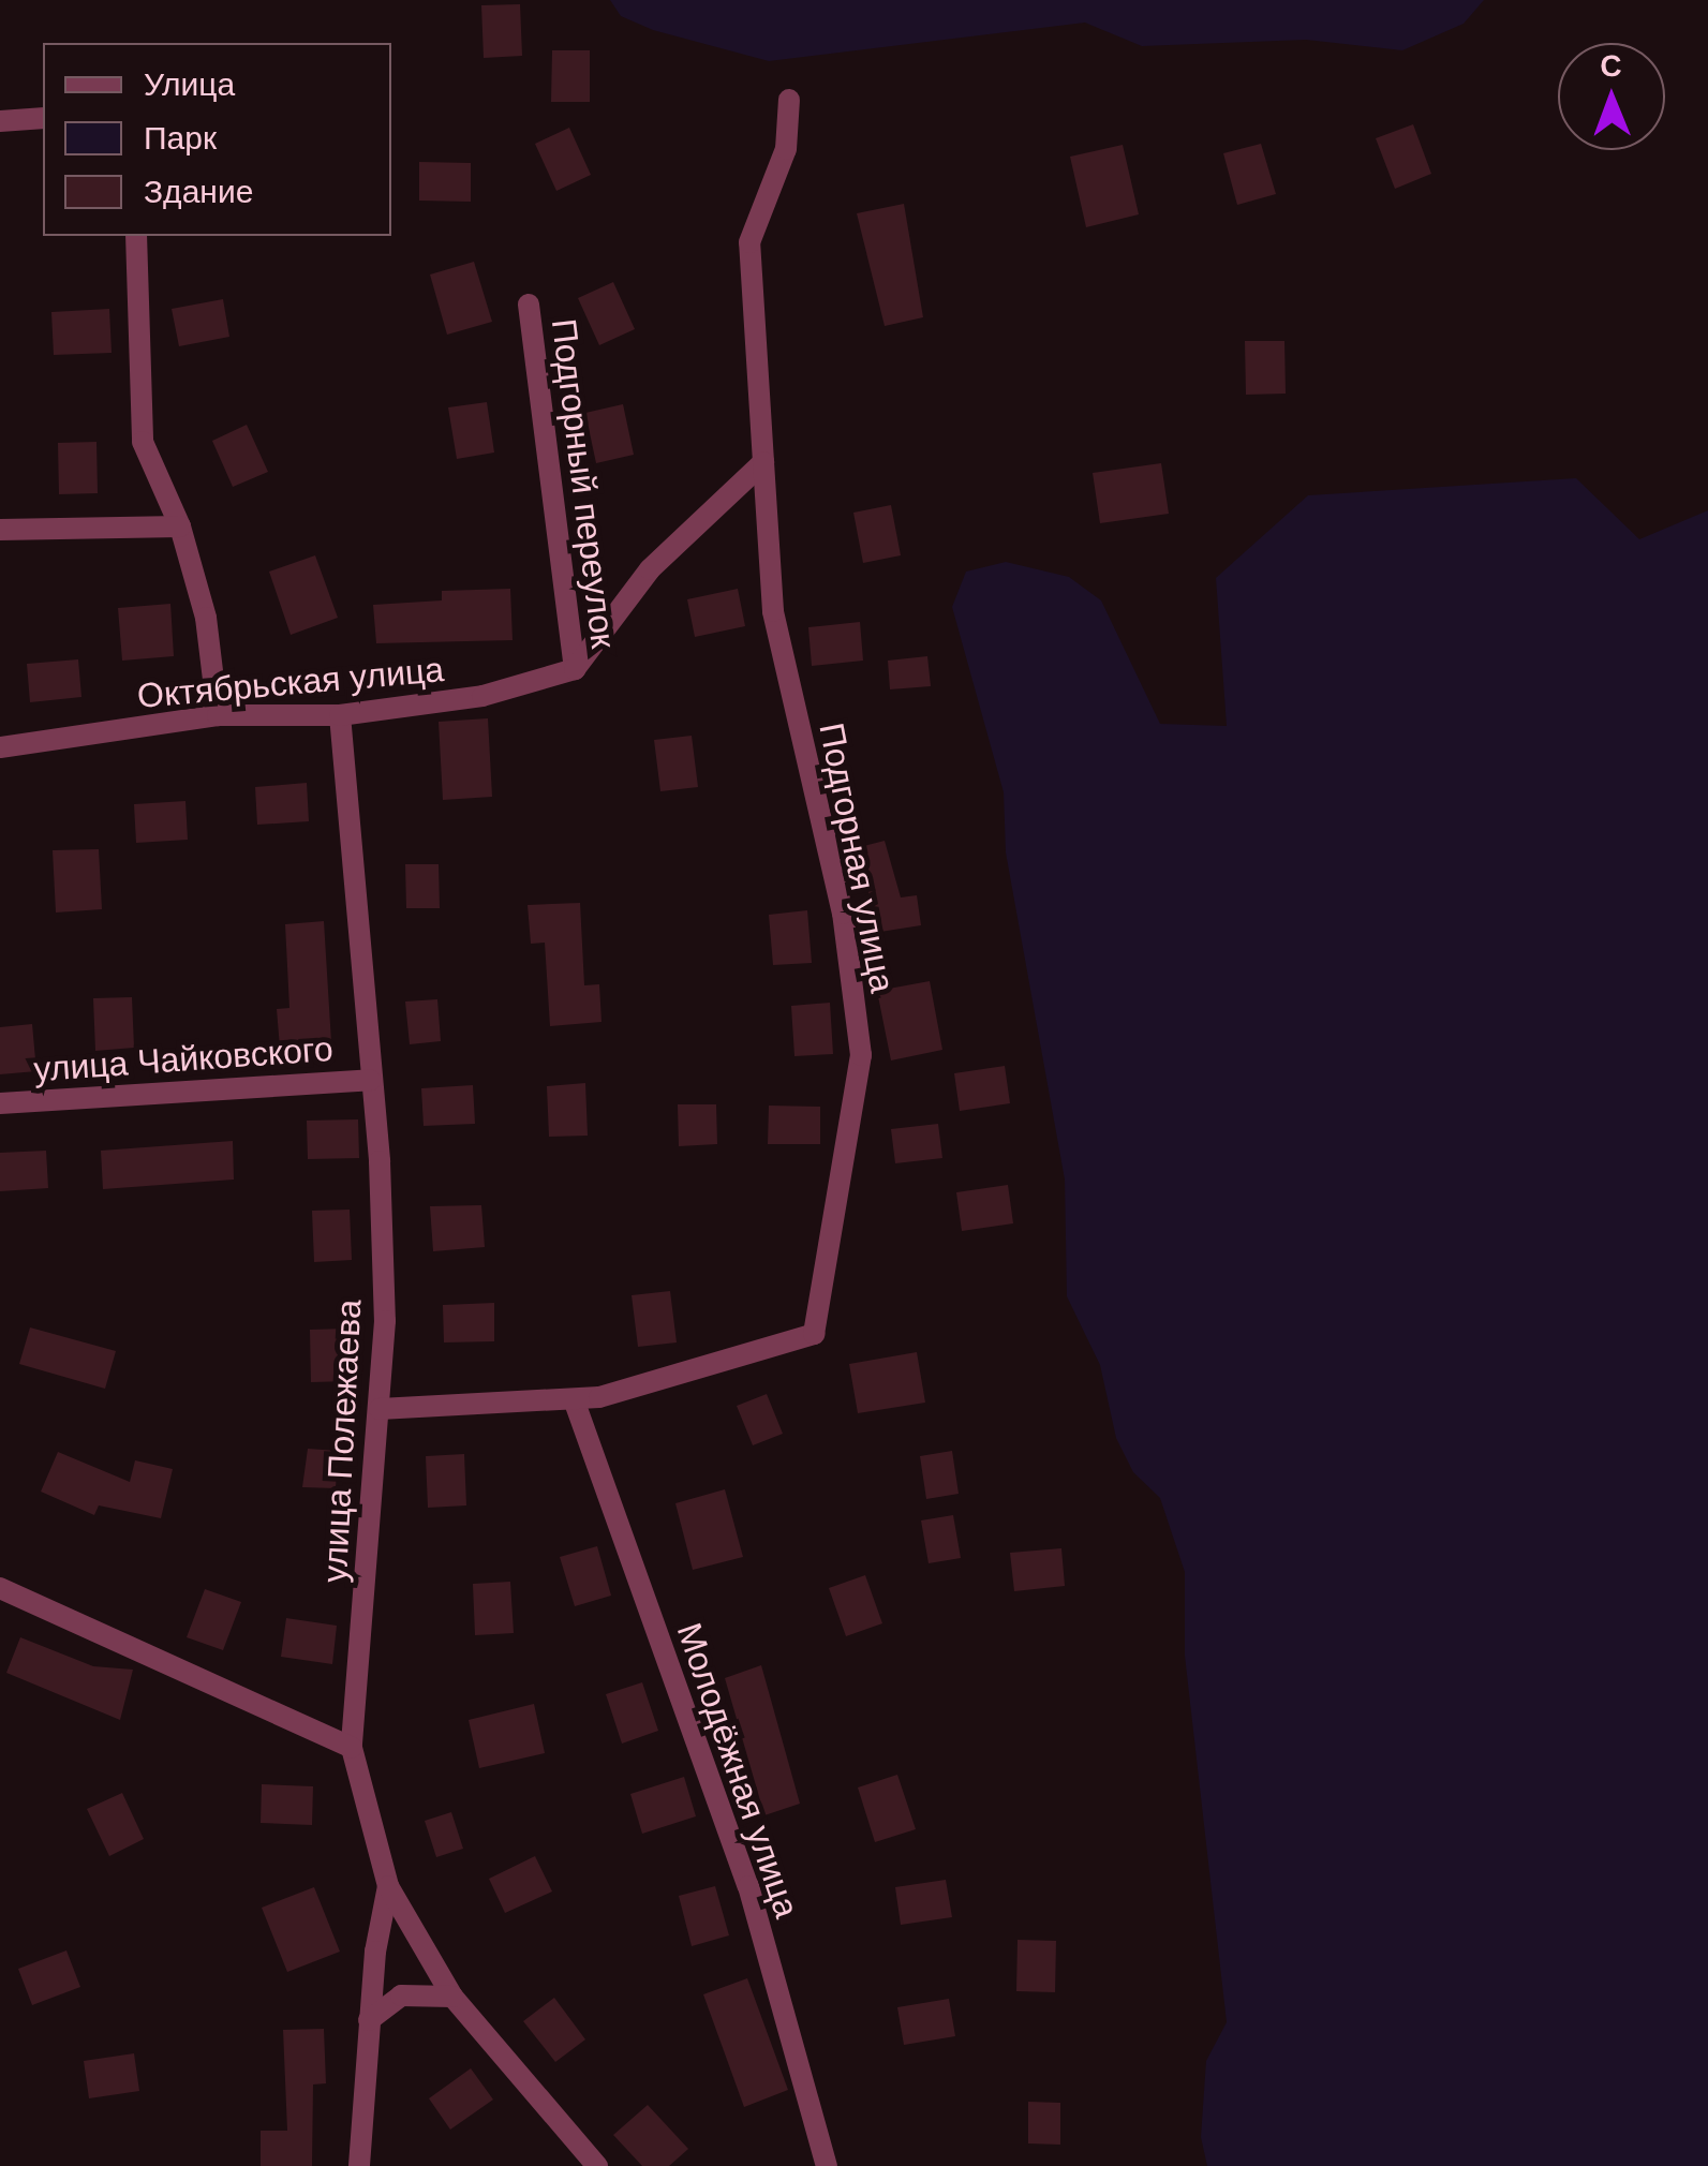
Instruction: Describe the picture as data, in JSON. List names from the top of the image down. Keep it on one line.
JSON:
{"streets":{"street":["Подгорный переулок","Октябрьская улица","Подгорная улица","улица Чайковского","улица Полежаева","Молодёжная улица"]},"crossings":[["Подгорный переулок","Октябрьская улица"],["Октябрьская улица","улица Полежаева"],["Подгорная улица","улица Полежаева"],["Подгорная улица","Молодёжная улица"],["улица Чайковского","улица Полежаева"]],"legend":["Улица","Парк","Здание"],"north":"top"}
